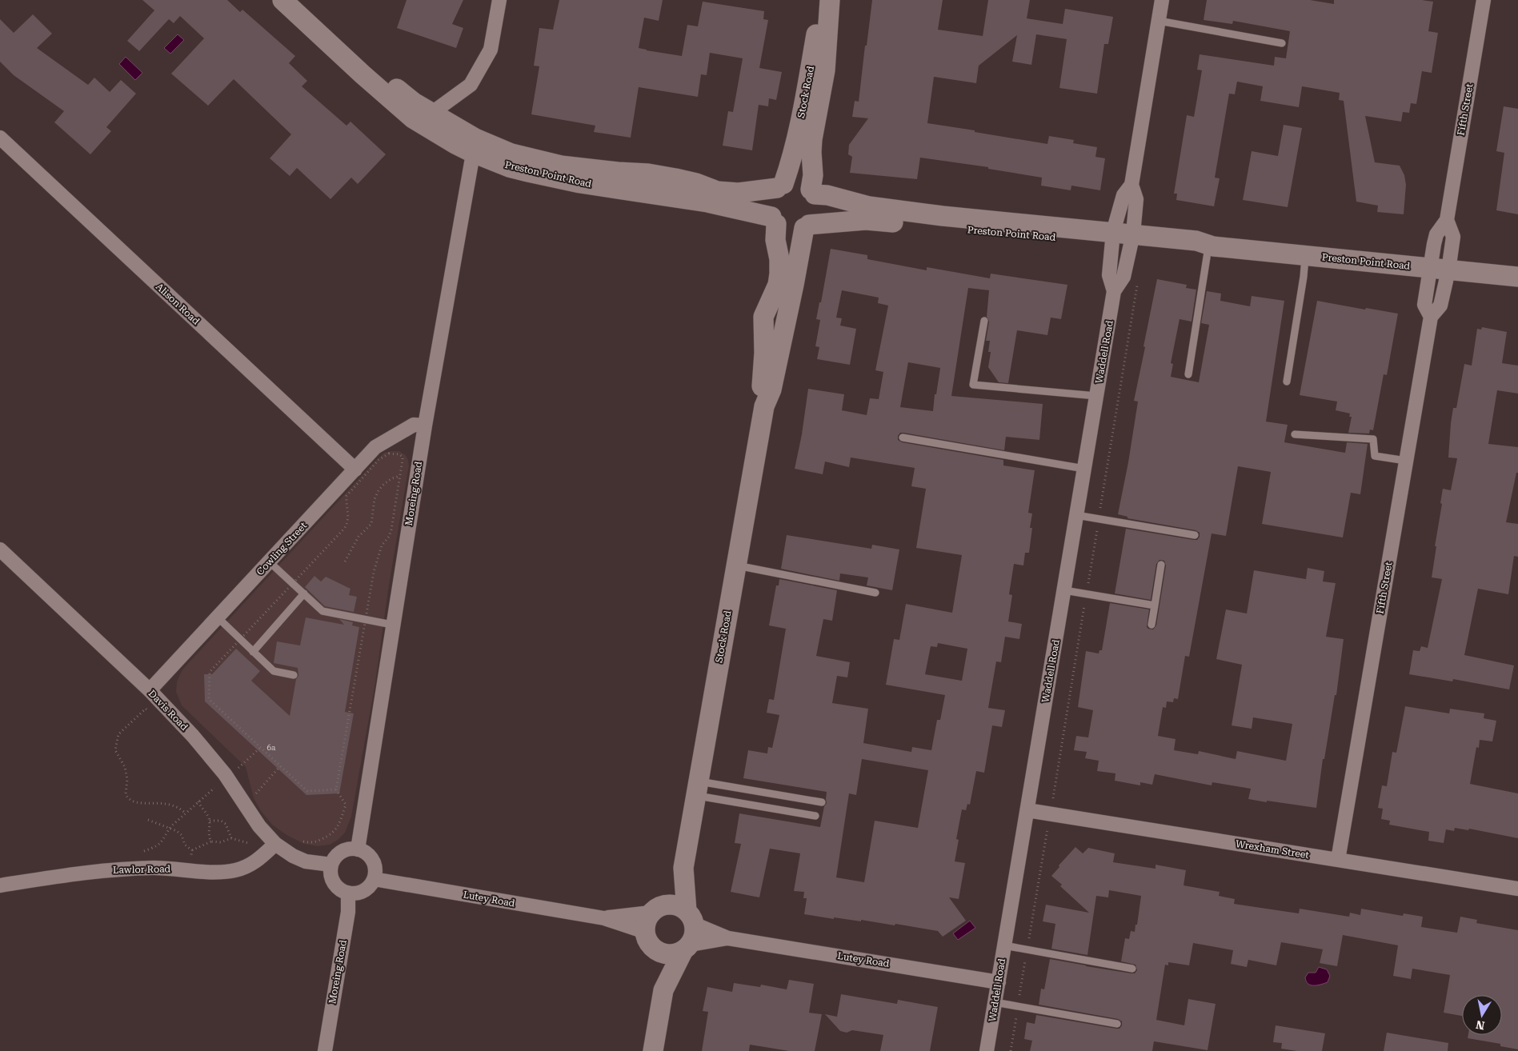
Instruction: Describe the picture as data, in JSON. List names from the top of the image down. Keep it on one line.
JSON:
{"streets":{"main road":["Stock Road","Preston Point Road"],"street":["Fifth Street","Alison Road","Waddell Road","Moreing Road","Cowling Street","Davis Road","Wrexham Street","Lawlor Road","Lutey Road"]},"crossings":[["Stock Road","Preston Point Road"],["Stock Road","Lutey Road"],["Fifth Street","Preston Point Road"],["Fifth Street","Wrexham Street"],["Preston Point Road","Waddell Road"],["Preston Point Road","Moreing Road"],["Alison Road","Cowling Street"],["Waddell Road","Wrexham Street"],["Waddell Road","Lutey Road"],["Moreing Road","Cowling Street"],["Moreing Road","Davis Road"],["Moreing Road","Lutey Road"],["Cowling Street","Davis Road"],["Davis Road","Lawlor Road"],["Davis Road","Lutey Road"]],"house_numbers":["6a"],"north":"bottom"}
